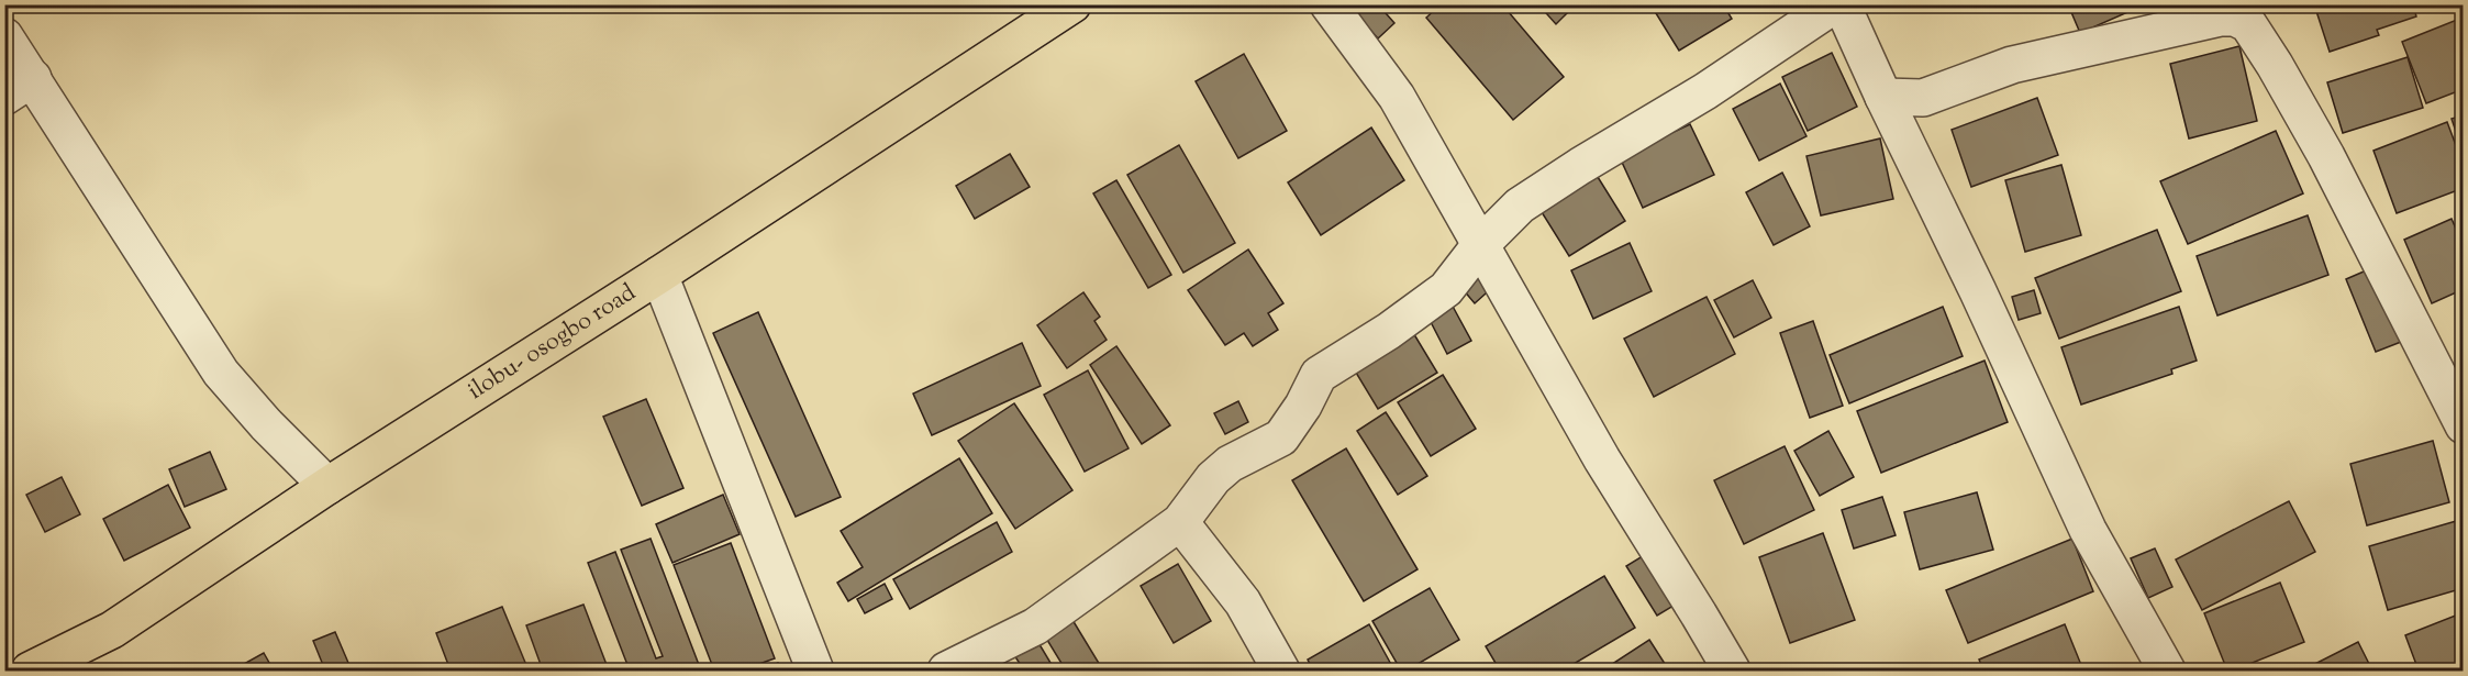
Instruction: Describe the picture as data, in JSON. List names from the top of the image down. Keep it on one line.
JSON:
{"streets":{"main road":["ilobu- osogbo road"]}}
